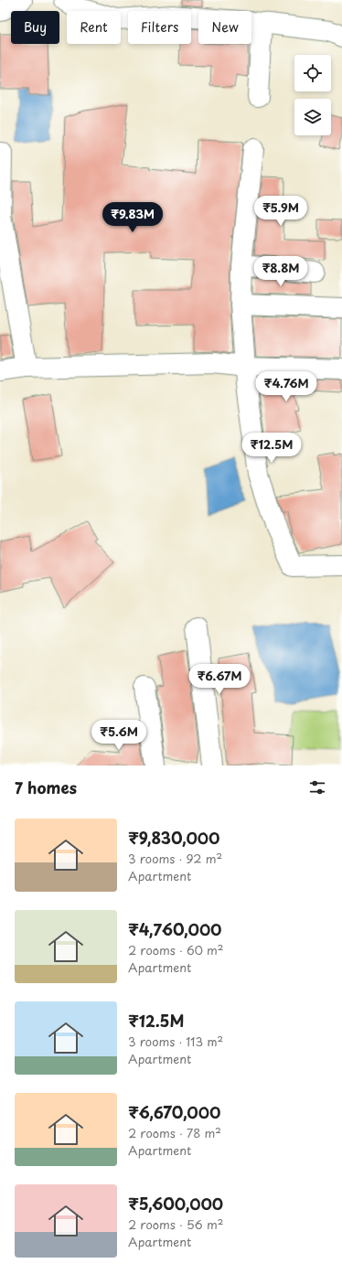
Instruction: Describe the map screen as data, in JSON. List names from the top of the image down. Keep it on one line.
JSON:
{"page":{"chip":["Buy","Rent","Filters","New"],"price":["₹5.9M","₹9.83M","₹8.8M","₹4.76M","₹12.5M","₹6.67M","₹5.6M"],"heading":"7 homes","list":[{"name":"₹9,830,000","note":"3 rooms · 92 m² · Apartment"},{"name":"₹4,760,000","note":"2 rooms · 60 m² · Apartment"},{"name":"₹12.5M","note":"3 rooms · 113 m² · Apartment"},{"name":"₹6,670,000","note":"2 rooms · 78 m² · Apartment"},{"name":"₹5,600,000","note":"2 rooms · 56 m² · Apartment"}]}}
